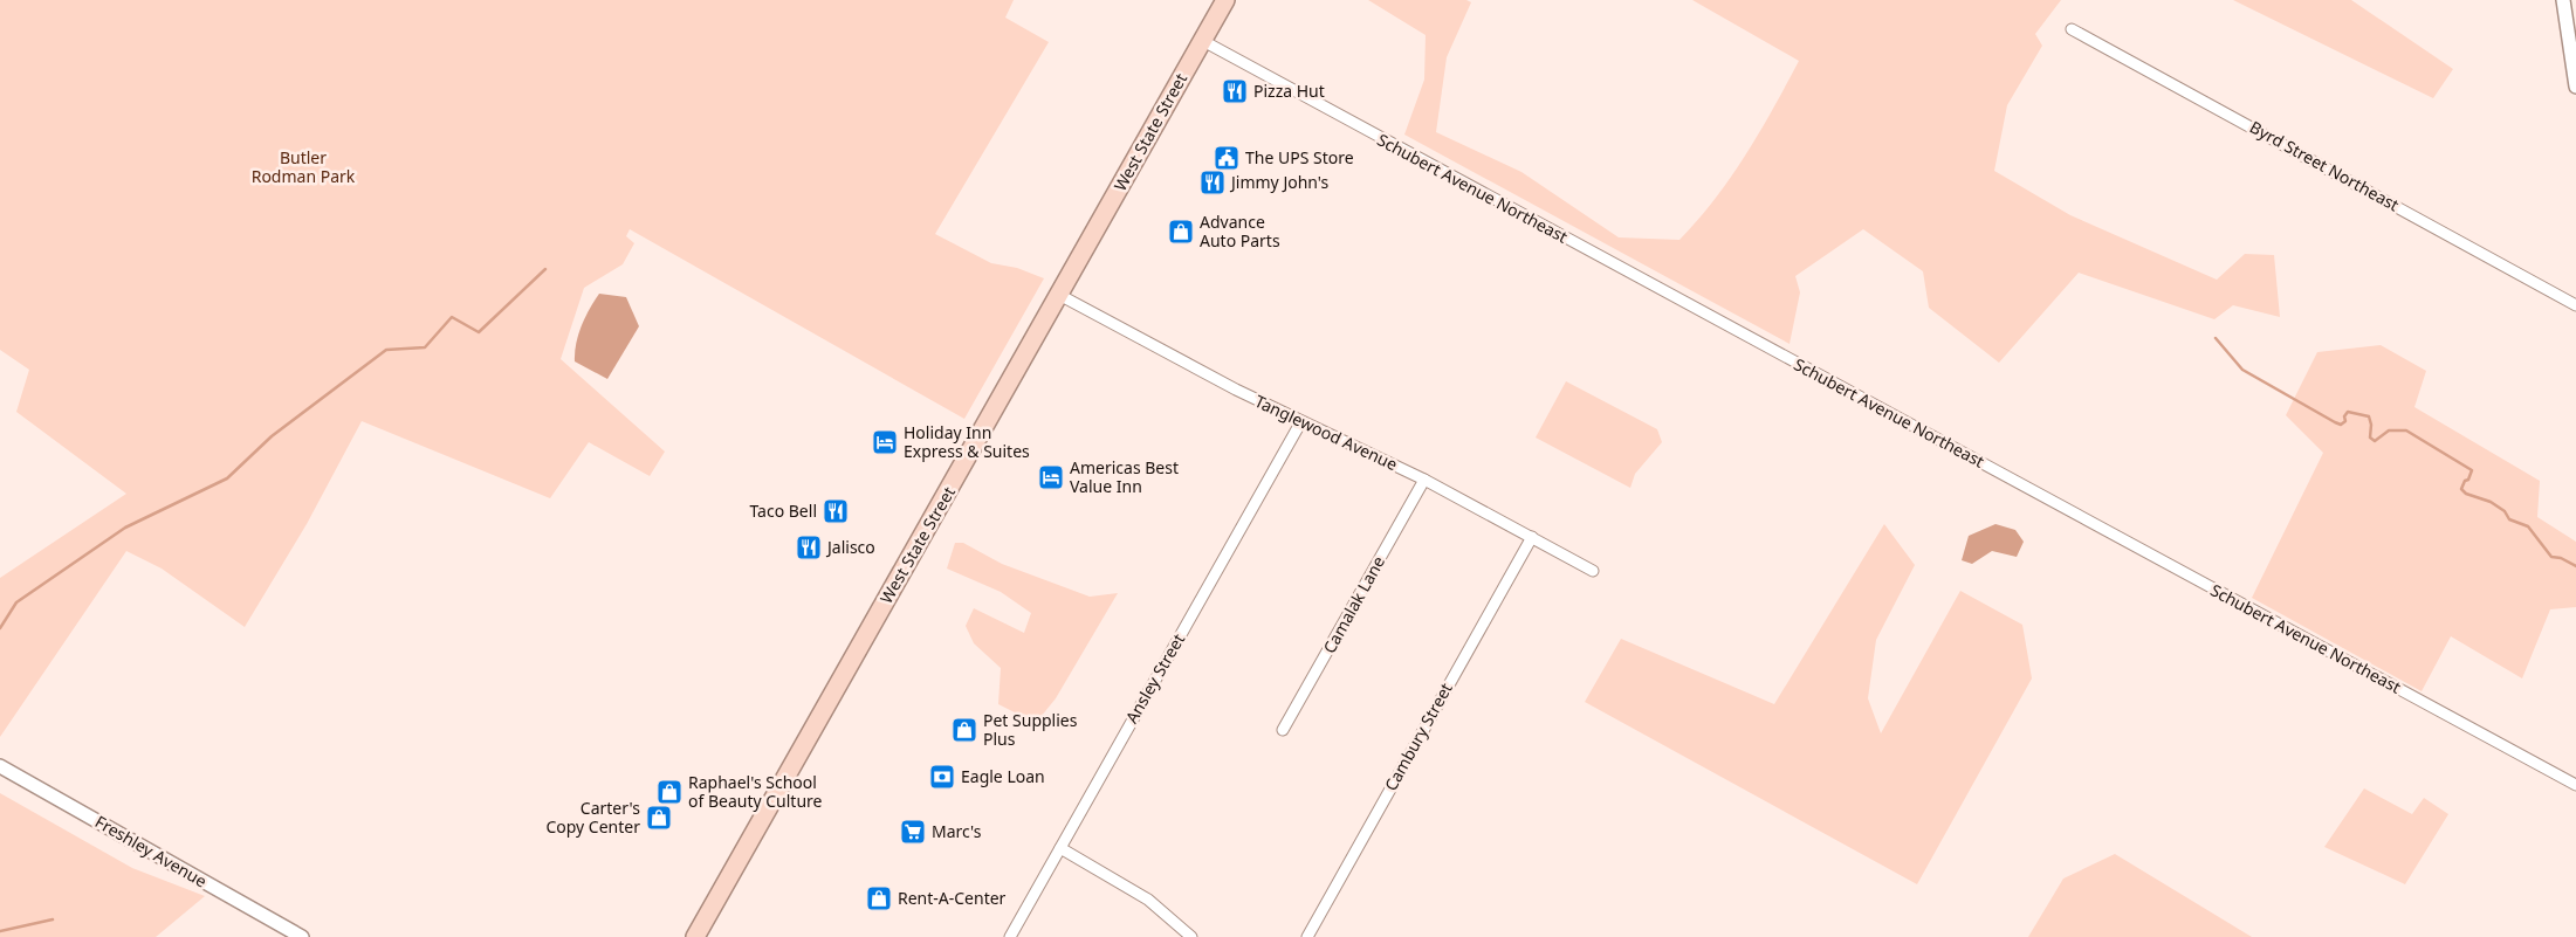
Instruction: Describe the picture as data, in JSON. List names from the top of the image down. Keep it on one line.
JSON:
{"streets":{"highway":["West State Street"],"street":["Byrd Street Northeast","Schubert Avenue Northeast","Tanglewood Avenue","Camalak Lane","Ansley Street","Cambury Street","Freshley Avenue"]},"crossings":[["West State Street","Schubert Avenue Northeast"],["West State Street","Tanglewood Avenue"],["Tanglewood Avenue","Camalak Lane"],["Tanglewood Avenue","Ansley Street"],["Tanglewood Avenue","Cambury Street"]],"parks":["Butler Rodman Park"],"places":{"restaurant":["Pizza Hut","Jimmy John's","Taco Bell","Jalisco"],"public building":["The UPS Store"],"shop":["Advance Auto Parts","Pet Supplies Plus","Raphael's School of Beauty Culture","Carter's Copy Center","Rent-A-Center"],"hotel":["Holiday Inn Express & Suites","Americas Best Value Inn"],"bank":["Eagle Loan"],"supermarket":["Marc's"]}}
